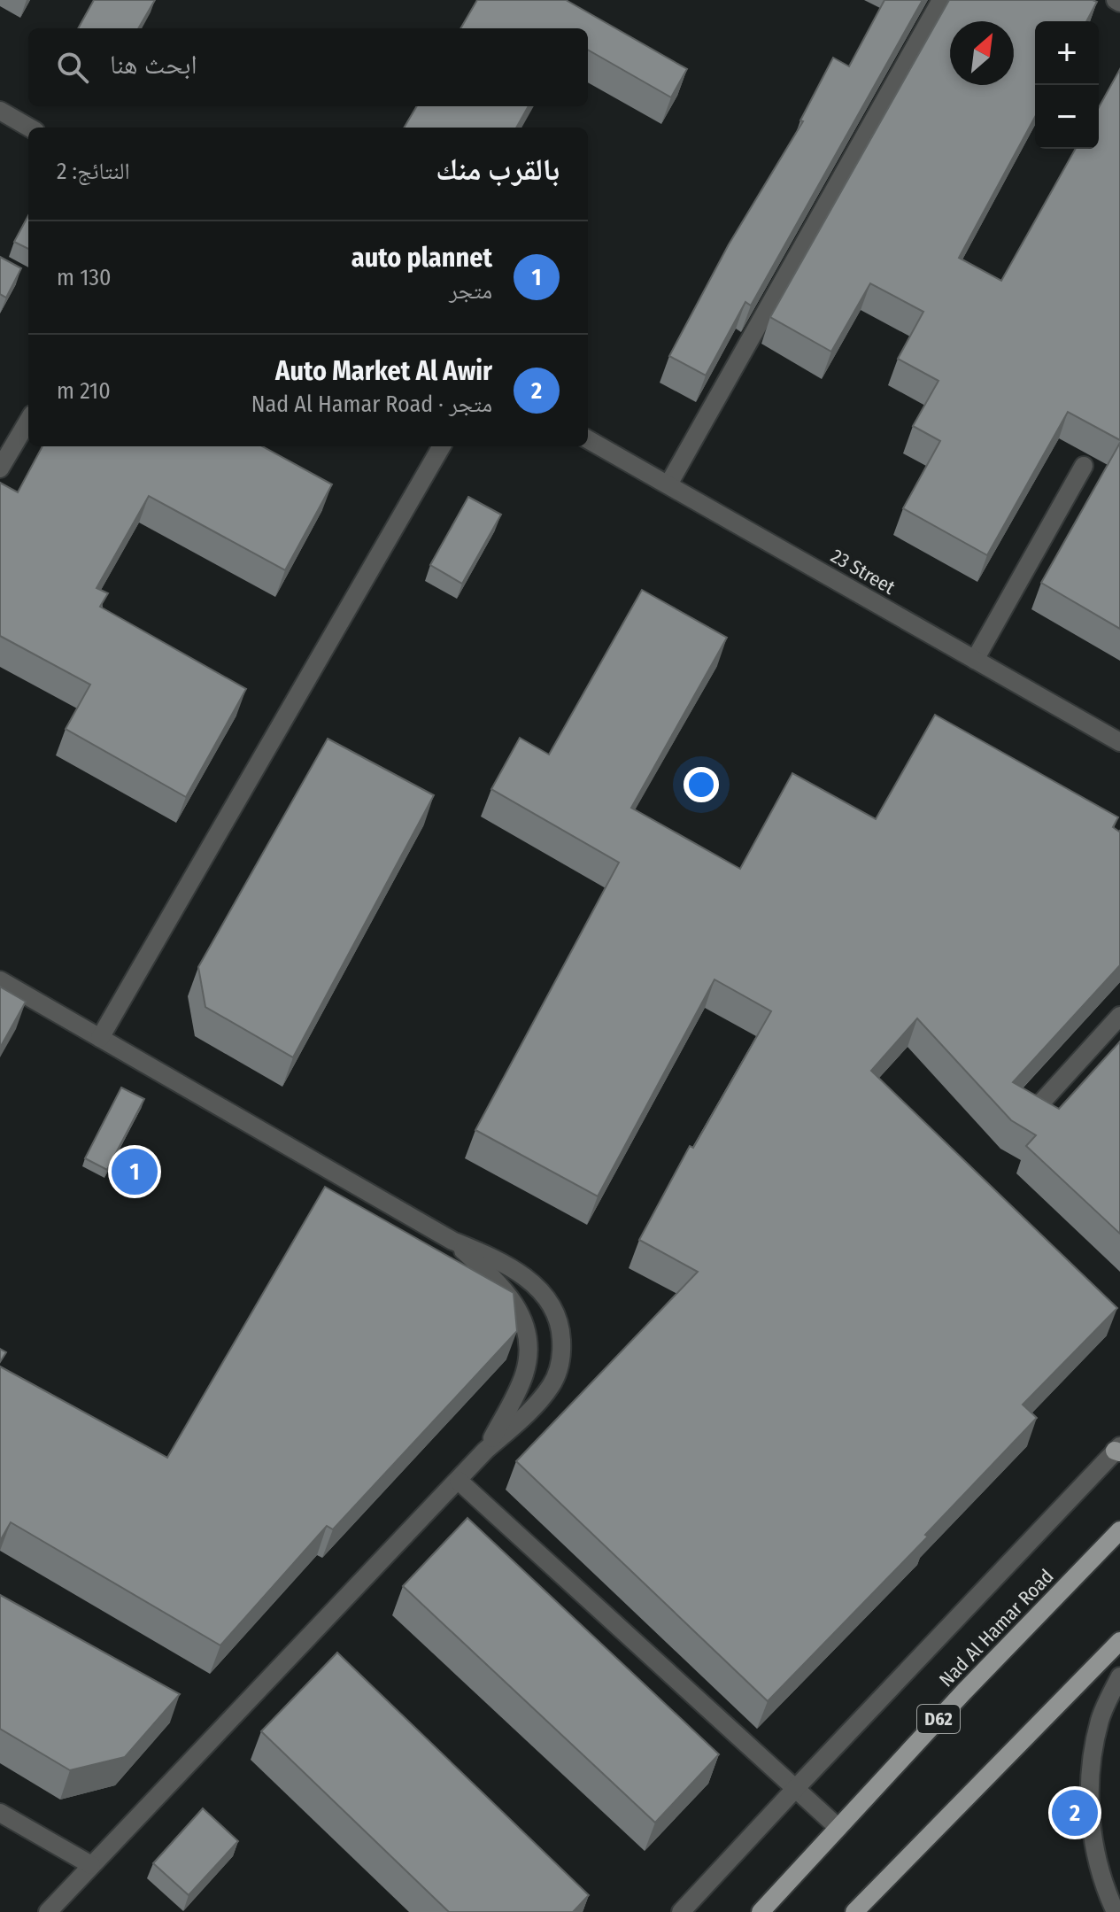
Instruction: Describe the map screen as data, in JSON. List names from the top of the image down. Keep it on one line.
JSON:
{"streets":{"main road":["Nad Al Hamar Road","D62"],"street":["23 Street"]},"north":"top right","page":{"map_buttons":["+","−"],"search":"ابحث هنا","heading":["بالقرب منك","النتائج: 2"],"list":[{"mark":"1","name":"auto plannet","note":"متجر","value":"130 m"},{"mark":"2","name":"Auto Market Al Awir","note":"متجر · Nad Al Hamar Road","value":"210 m"}],"pins":["1","2"]}}
